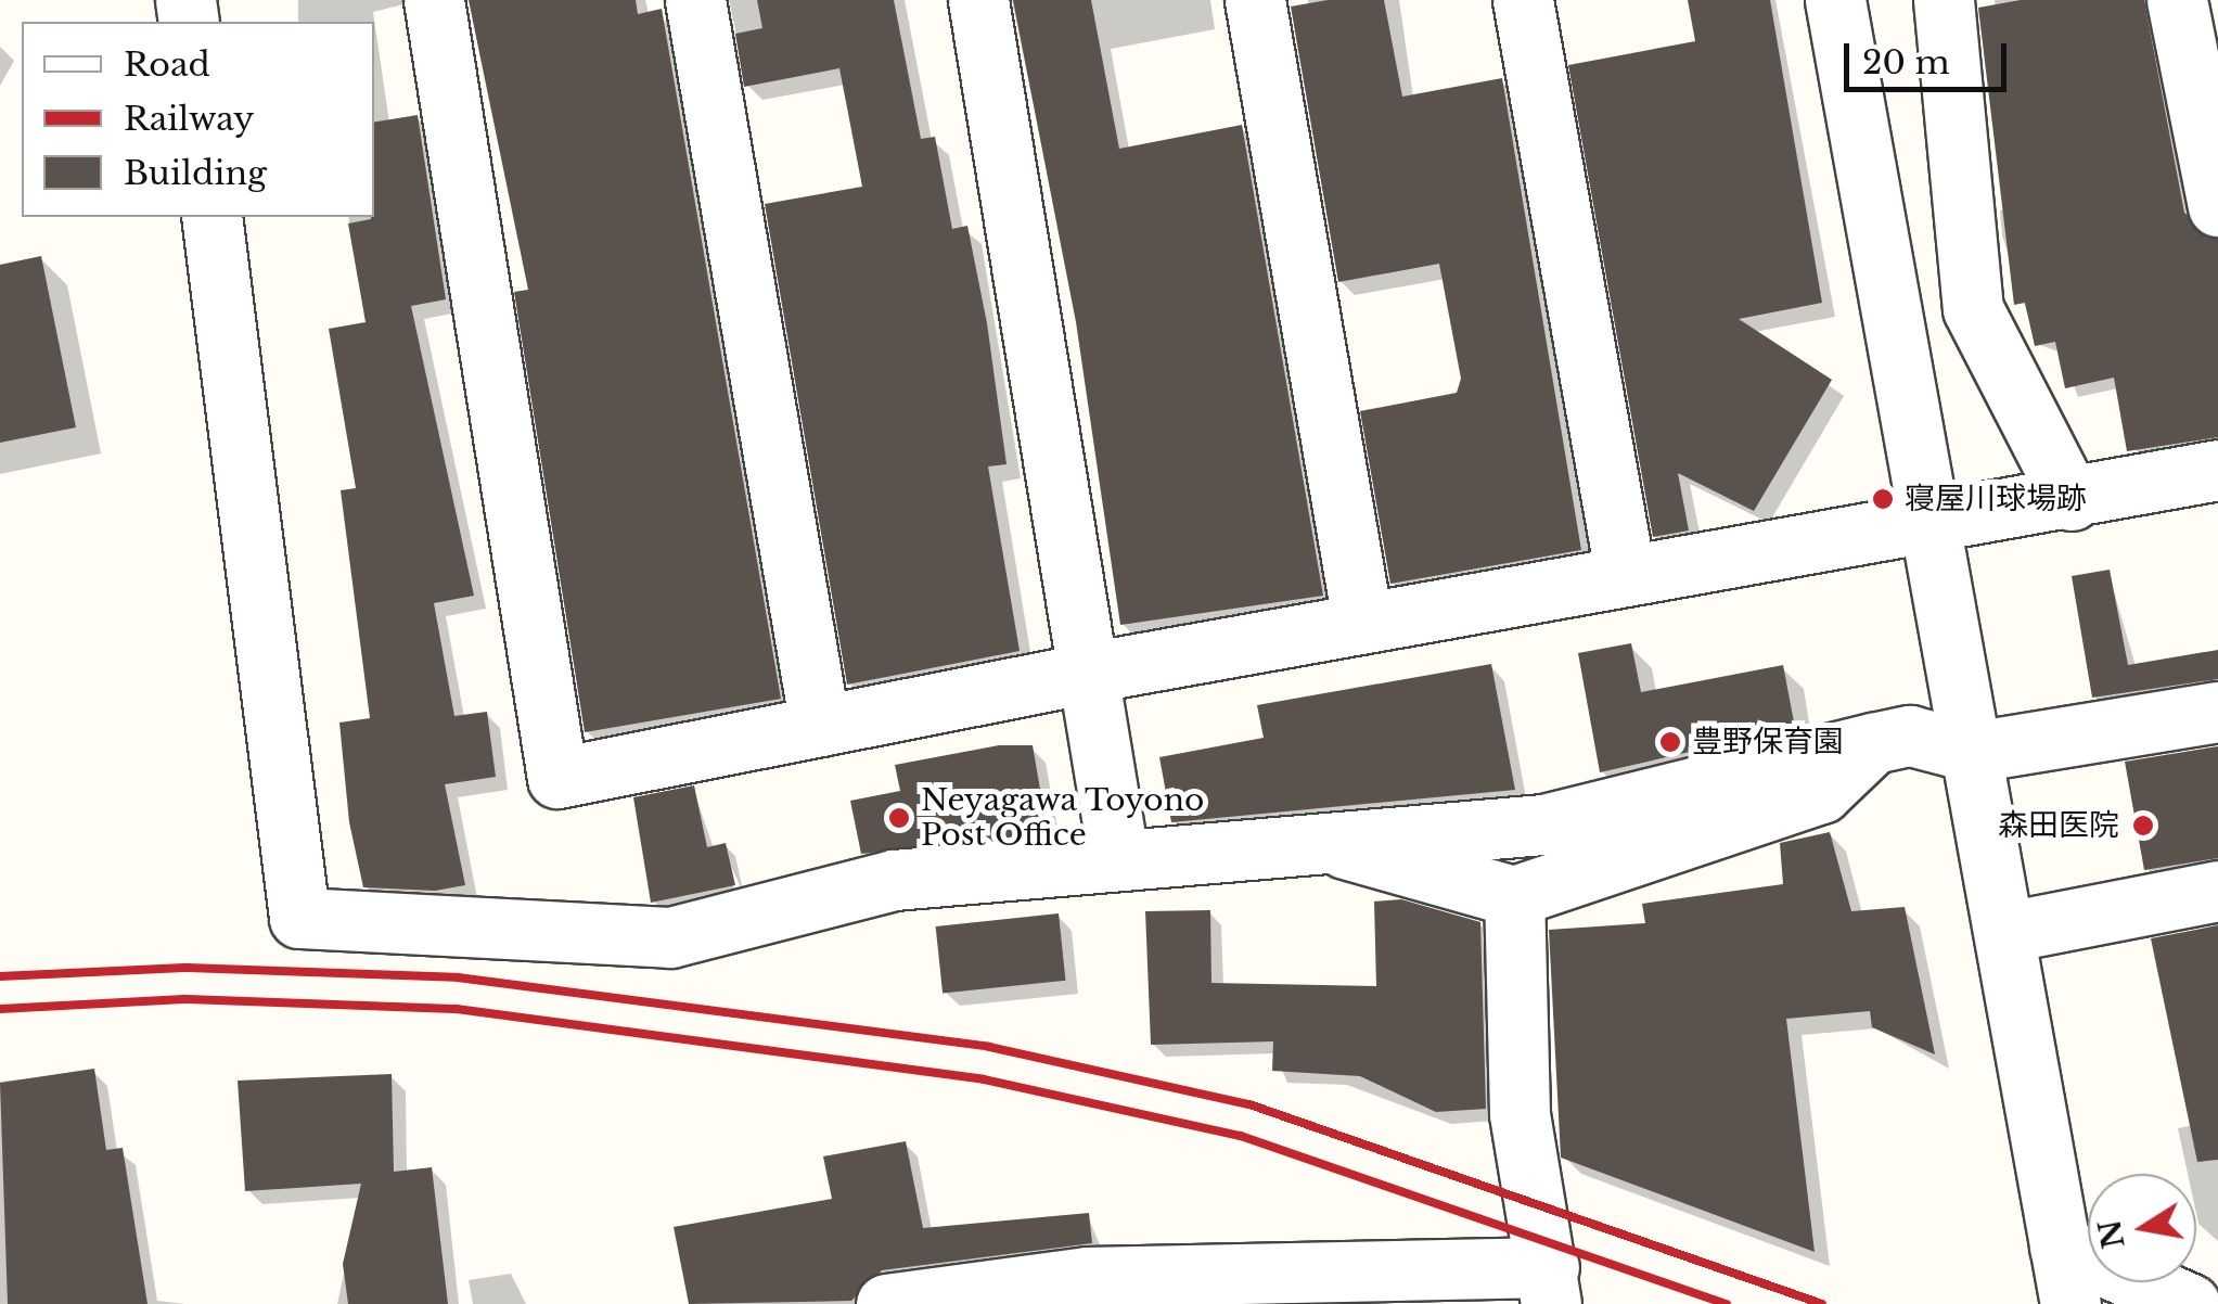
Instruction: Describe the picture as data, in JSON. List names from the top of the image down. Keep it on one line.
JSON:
{"places":["寝屋川球場跡","豊野保育園","Neyagawa Toyono Post Office","森田医院"],"legend":["Road","Railway","Building"],"scale_bar":"20 m","north":"left"}
